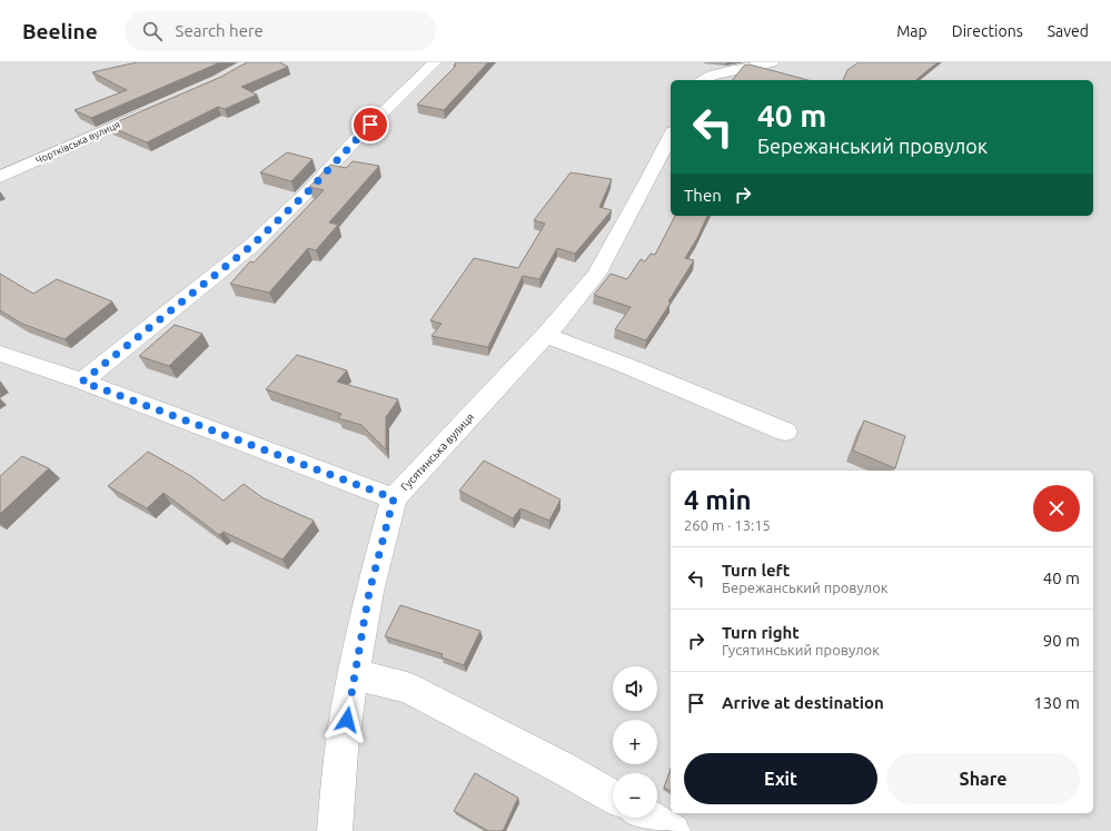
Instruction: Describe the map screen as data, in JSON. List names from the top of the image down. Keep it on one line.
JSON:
{"streets":{"street":["Чортківська вулиця","Гусятинська вулиця"]},"page":{"header":"Beeline","search":"Search here","nav":["Map","Directions","Saved"],"turn":["40 m","Бережанський провулок"],"then":"Then","heading":["4 min","260 m · 13:15"],"list":[{"name":"Turn left","note":"Бережанський провулок","value":"40 m"},{"name":"Turn right","note":"Гусятинський провулок","value":"90 m"},{"name":"Arrive at destination","value":"130 m"}],"map_buttons":["+","−"],"buttons":["Exit","Share"]}}
